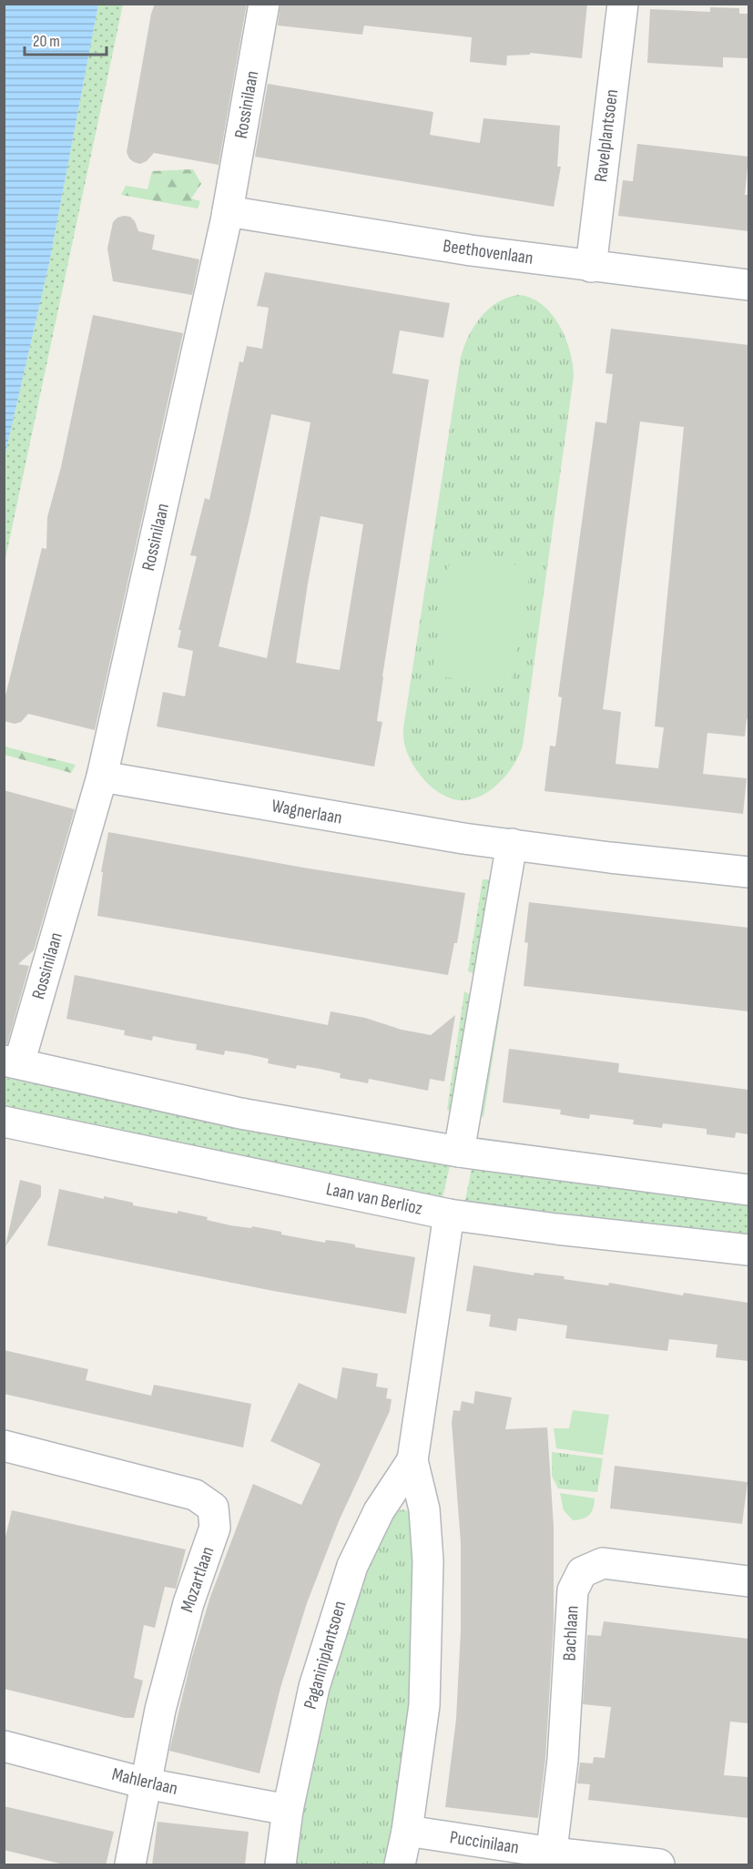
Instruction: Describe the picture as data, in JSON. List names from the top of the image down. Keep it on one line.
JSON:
{"streets":{"street":["Rossinilaan","Ravelplantsoen","Beethovenlaan","Wagnerlaan","Laan van Berlioz","Mozartlaan","Bachlaan","Paganiniplantsoen","Mahlerlaan","Puccinilaan"]},"crossings":[["Rossinilaan","Beethovenlaan"],["Rossinilaan","Wagnerlaan"],["Ravelplantsoen","Beethovenlaan"],["Laan van Berlioz","Paganiniplantsoen"],["Mozartlaan","Mahlerlaan"],["Bachlaan","Puccinilaan"],["Paganiniplantsoen","Mahlerlaan"],["Paganiniplantsoen","Puccinilaan"]],"scale_bar":"20 m"}
